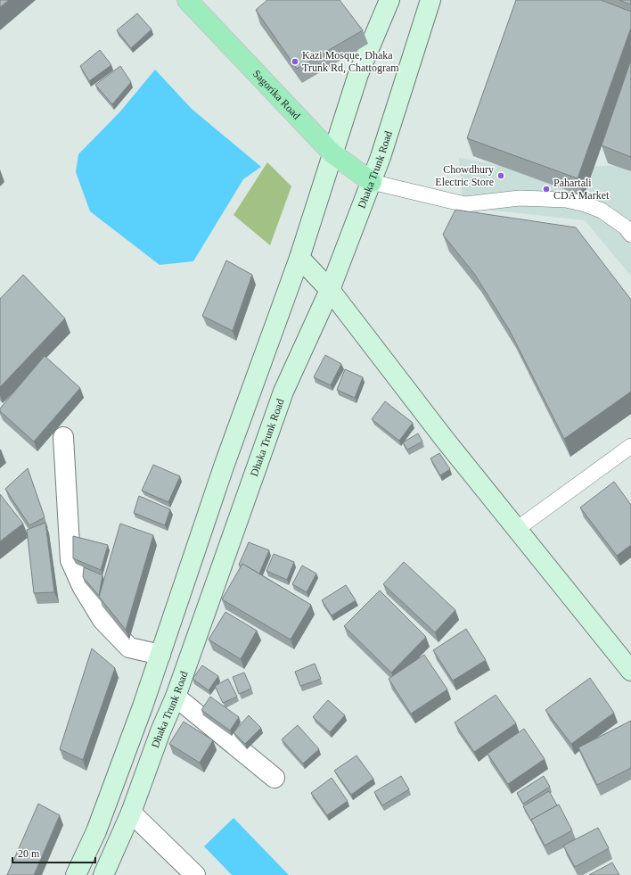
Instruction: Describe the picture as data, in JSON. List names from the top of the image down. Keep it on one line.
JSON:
{"streets":{"main road":["Sagorika Road","Dhaka Trunk Road"]},"crossings":[["Sagorika Road","Dhaka Trunk Road"]],"places":["Kazi Mosque, Dhaka Trunk Rd, Chattogram","Chowdhury Electric Store","Pahartali CDA Market"],"scale_bar":"20 m"}
